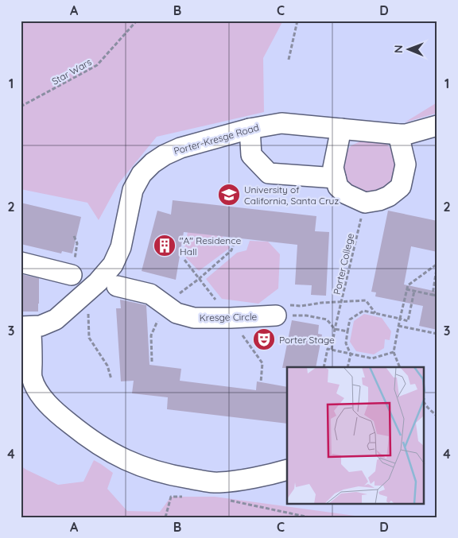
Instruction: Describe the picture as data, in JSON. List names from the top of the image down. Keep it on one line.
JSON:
{"streets":{"street":["Porter-Kresge Road","Kresge Circle"],"path":["Star Wars","Porter College"]},"crossings":[["Porter-Kresge Road","Porter College"]],"places":{"school or university":["University of California, Santa Cruz"],"building":["\"A\" Residence Hall"],"theatre":["Porter Stage"]},"north":"left","grid":{"columns":["A","B","C","D"],"rows":["1","2","3","4"]}}
